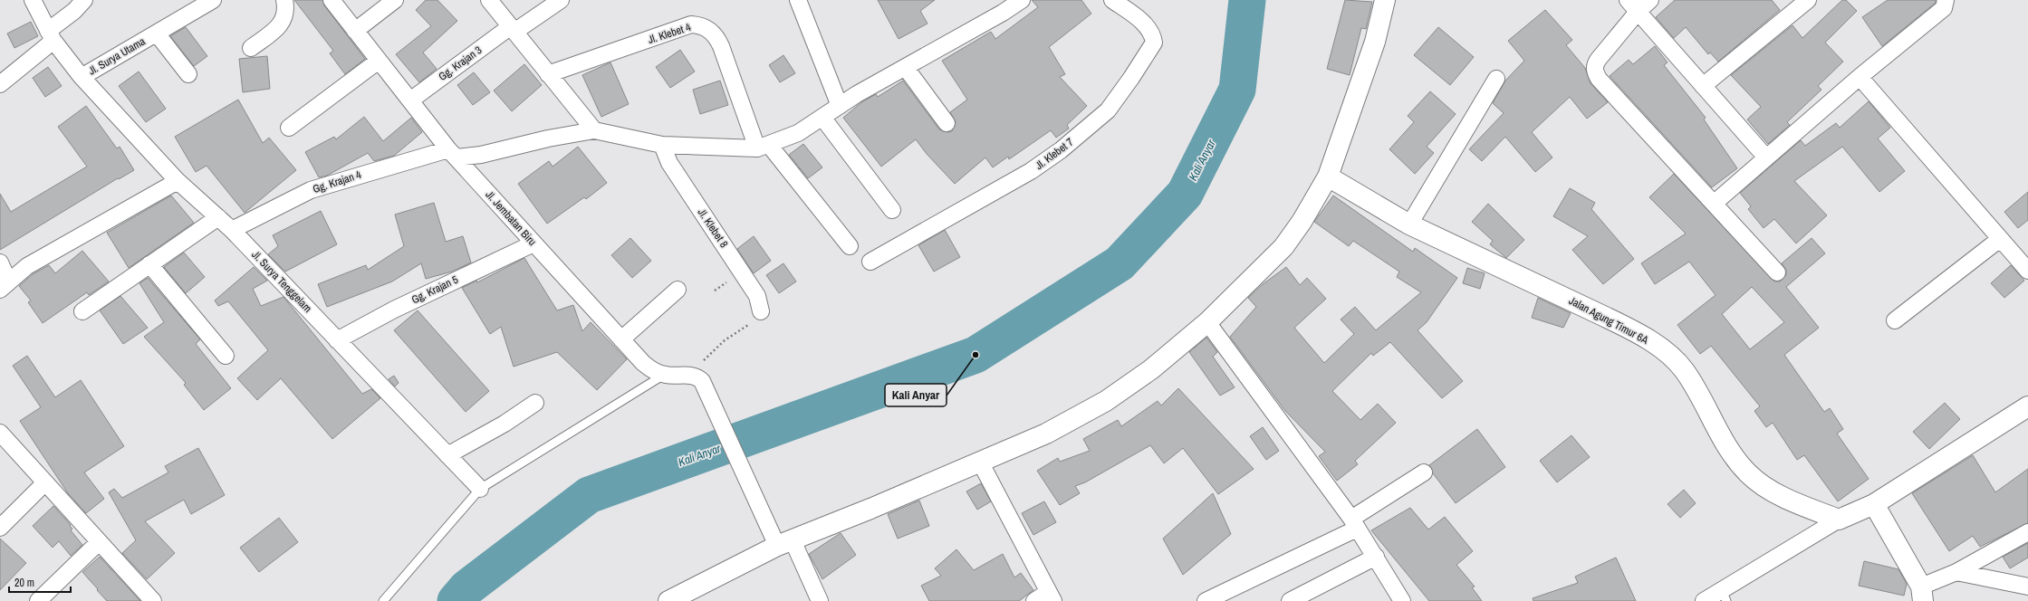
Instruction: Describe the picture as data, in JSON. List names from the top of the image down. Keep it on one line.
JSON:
{"streets":{"street":["Jl. Klebet 4","Jl. Surya Utama","Gg. Krajan 3","Jl. Klebet 7","Gg. Krajan 4","Jl. Jembatan Biru","Jl. Klebet 8","Jl. Surya Tenggelam","Gg. Krajan 5","Jalan Agung Timur 6A"]},"crossings":[["Jl. Surya Utama","Jl. Surya Tenggelam"],["Gg. Krajan 3","Jl. Jembatan Biru"],["Gg. Krajan 4","Jl. Jembatan Biru"],["Gg. Krajan 4","Jl. Surya Tenggelam"],["Jl. Jembatan Biru","Gg. Krajan 5"],["Jl. Surya Tenggelam","Gg. Krajan 5"]],"water":["Kali Anyar"],"places":["Kali Anyar"],"scale_bar":"20 m"}
